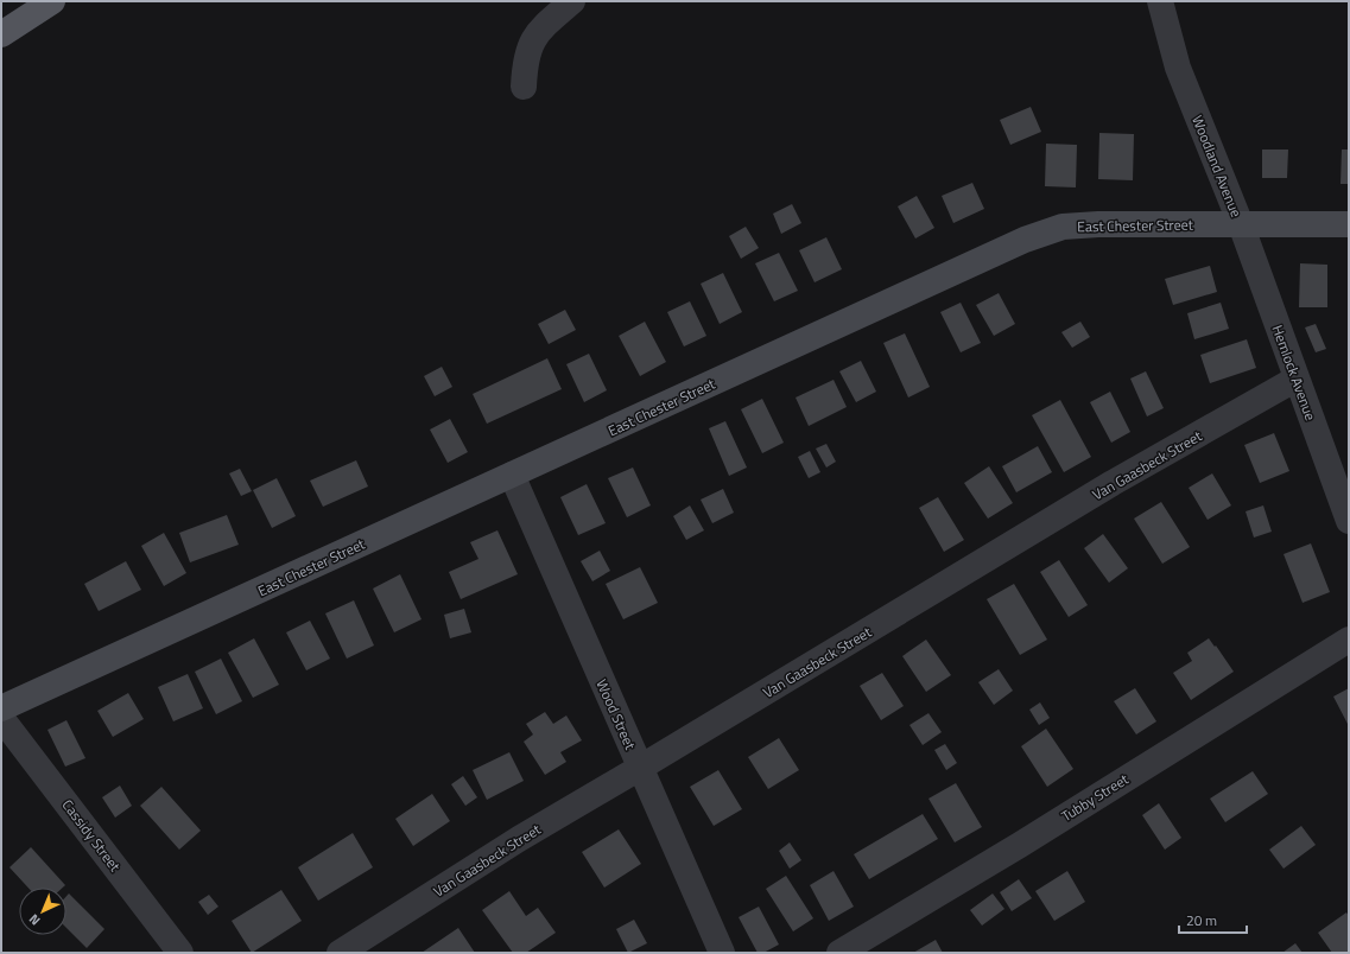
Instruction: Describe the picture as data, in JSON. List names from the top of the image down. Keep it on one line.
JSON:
{"streets":{"main road":["East Chester Street"],"street":["Woodland Avenue","Hemlock Avenue","Van Gaasbeck Street","Wood Street","Tubby Street","Cassidy Street"]},"crossings":[["Woodland Avenue","East Chester Street"],["Woodland Avenue","Hemlock Avenue"],["East Chester Street","Hemlock Avenue"],["East Chester Street","Wood Street"],["Hemlock Avenue","Van Gaasbeck Street"],["Van Gaasbeck Street","Wood Street"]],"scale_bar":"20 m","north":"bottom left"}
